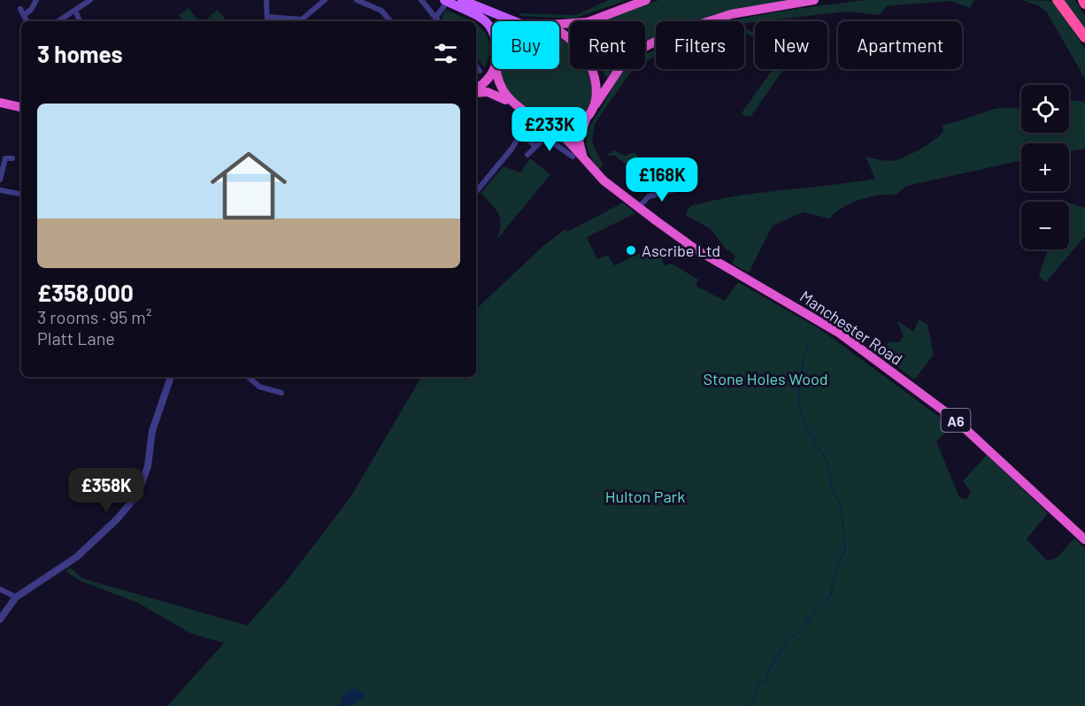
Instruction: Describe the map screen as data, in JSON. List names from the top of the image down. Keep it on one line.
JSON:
{"streets":{"highway":["Manchester Road","A6"]},"parks":["Stone Holes Wood","Hulton Park"],"places":["Ascribe Ltd"],"page":{"chip":["Buy","Rent","Filters","New","Apartment"],"heading":"3 homes","map_buttons":["+","−"],"list":[{"name":"£358,000","note":"3 rooms · 95 m² · Platt Lane"}],"price":["£233K","£168K","£358K"]}}
